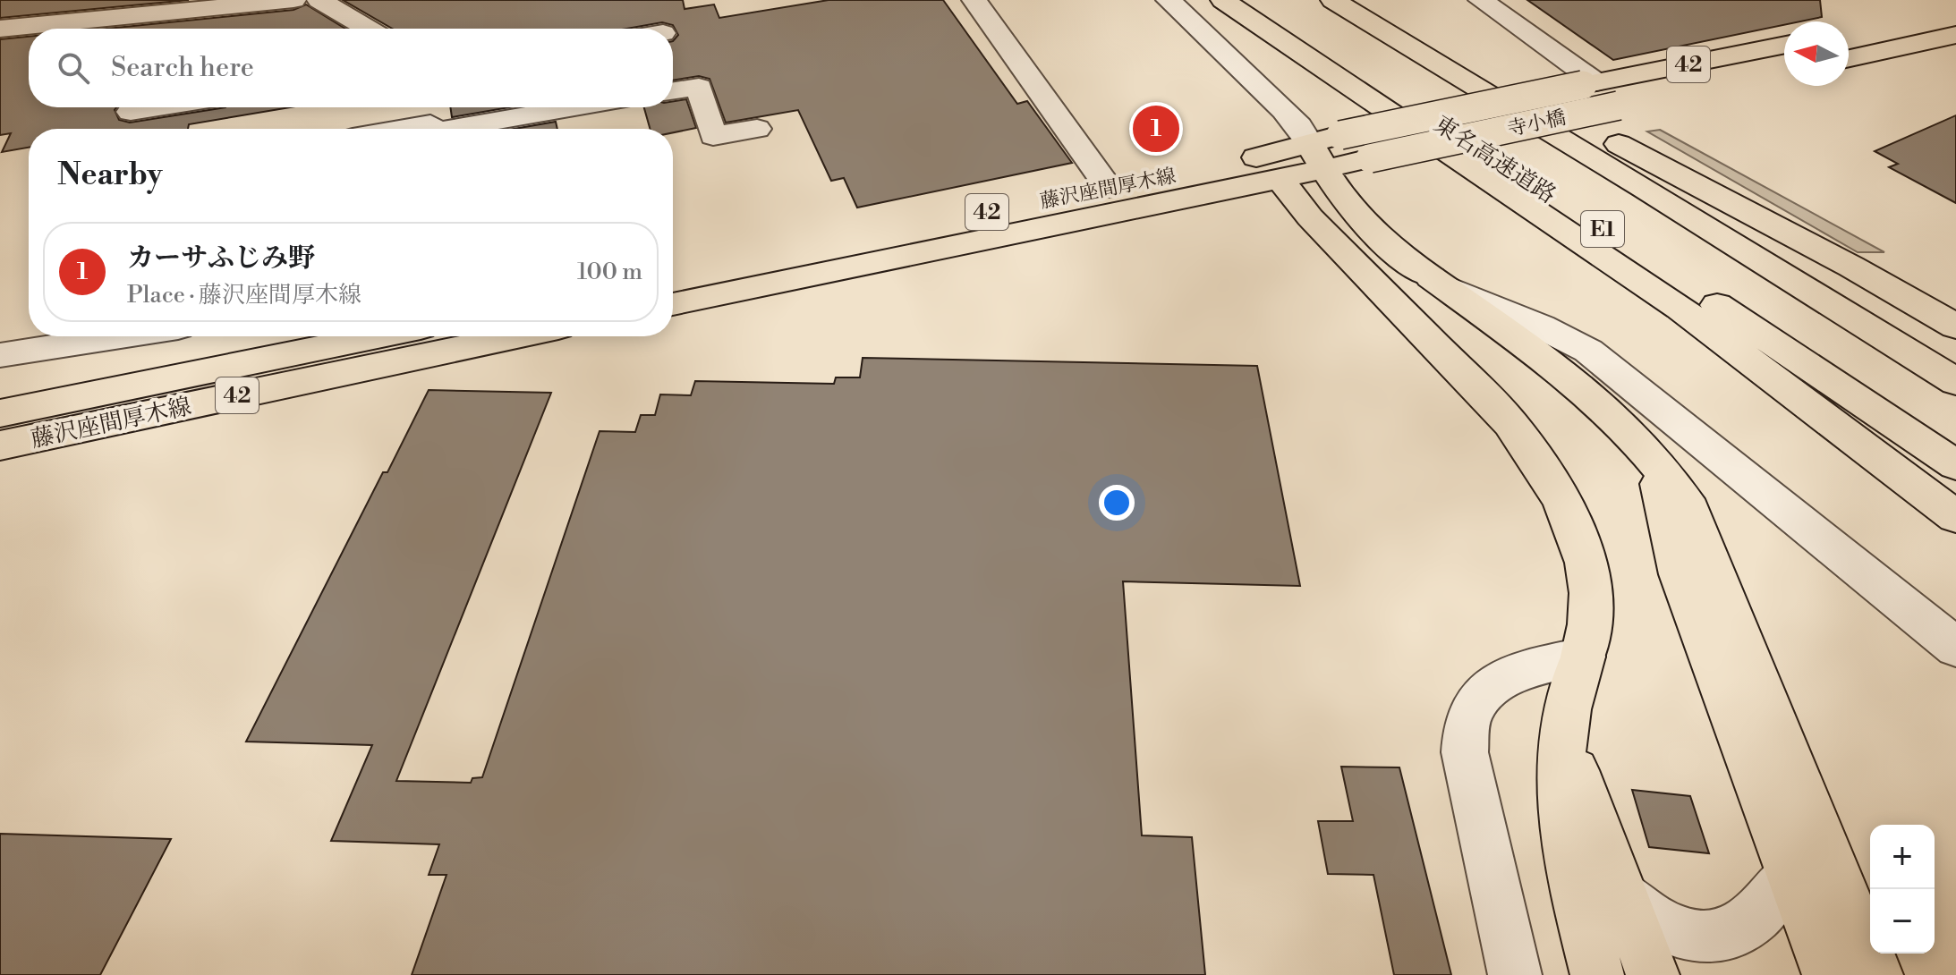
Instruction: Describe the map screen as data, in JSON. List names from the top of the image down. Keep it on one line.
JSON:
{"streets":{"main road":["42","寺小橋","東名高速道路","藤沢座間厚木線","E1"]},"crossings":[["42","寺小橋"],["42","藤沢座間厚木線"],["寺小橋","藤沢座間厚木線"]],"north":"left","page":{"search":"Search here","pins":"1","heading":"Nearby","list":[{"mark":"1","name":"カーサふじみ野","note":"Place · 藤沢座間厚木線","value":"100 m"}],"map_buttons":["+","−"]}}
